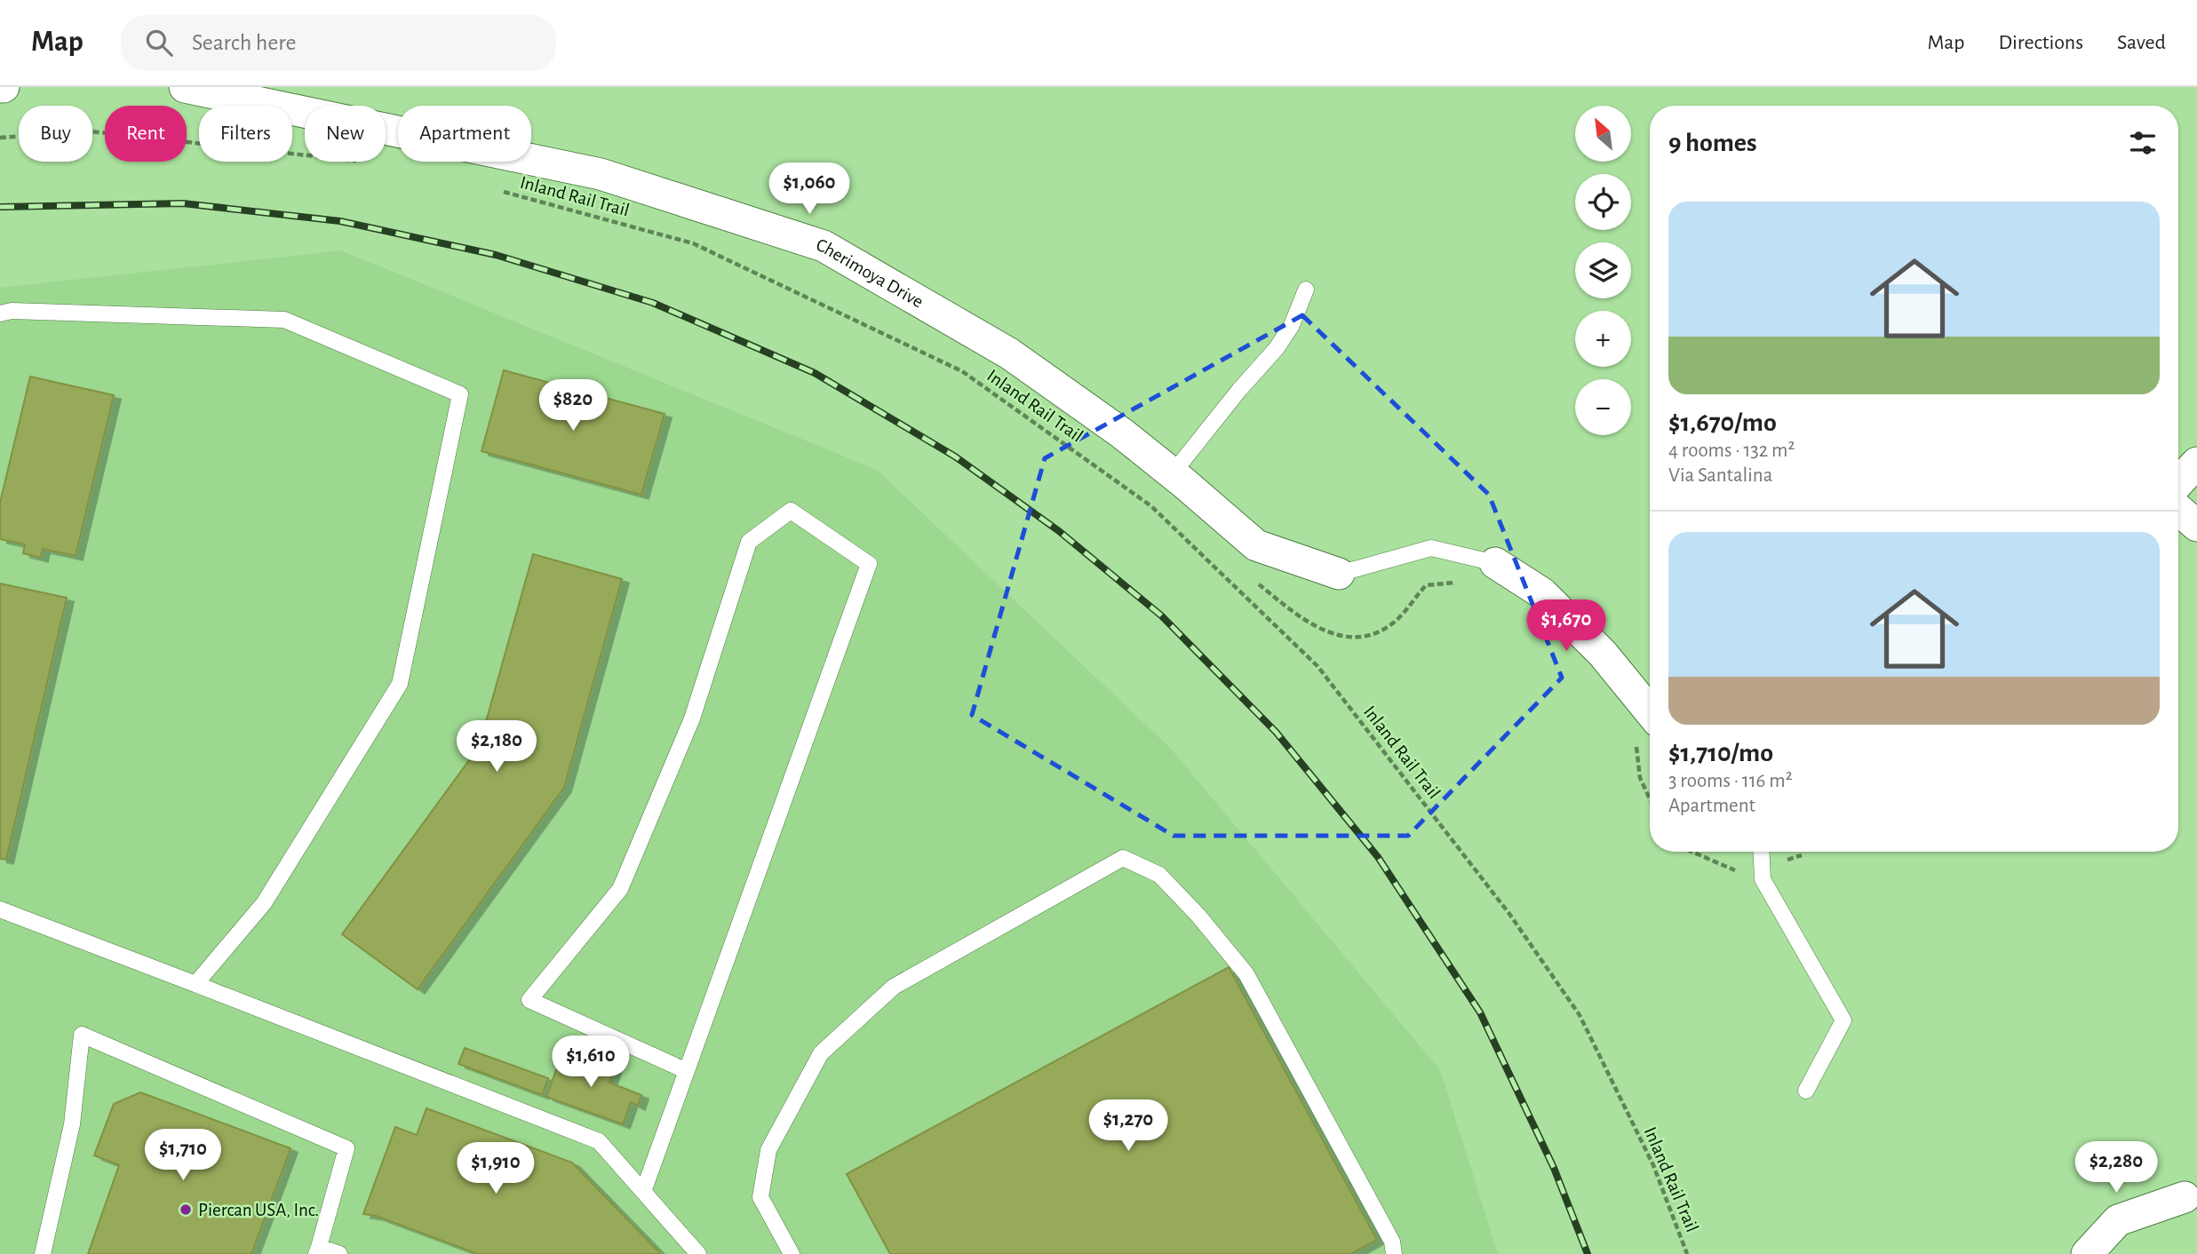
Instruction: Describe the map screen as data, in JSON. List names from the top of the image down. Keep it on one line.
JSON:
{"streets":{"street":["Cherimoya Drive"],"path":["Inland Rail Trail"]},"places":["Piercan USA, Inc."],"north":"top left","page":{"header":"Map","search":"Search here","nav":["Map","Directions","Saved"],"map_buttons":["+","−"],"chip":["Buy","Rent","Filters","New","Apartment"],"heading":"9 homes","price":["$1,060","$820","$1,670","$2,180","$1,610","$1,270","$1,710","$2,280","$1,910"],"list":[{"name":"$1,670/mo","note":"4 rooms · 132 m² · Via Santalina"},{"name":"$1,710/mo","note":"3 rooms · 116 m² · Apartment"}]}}
